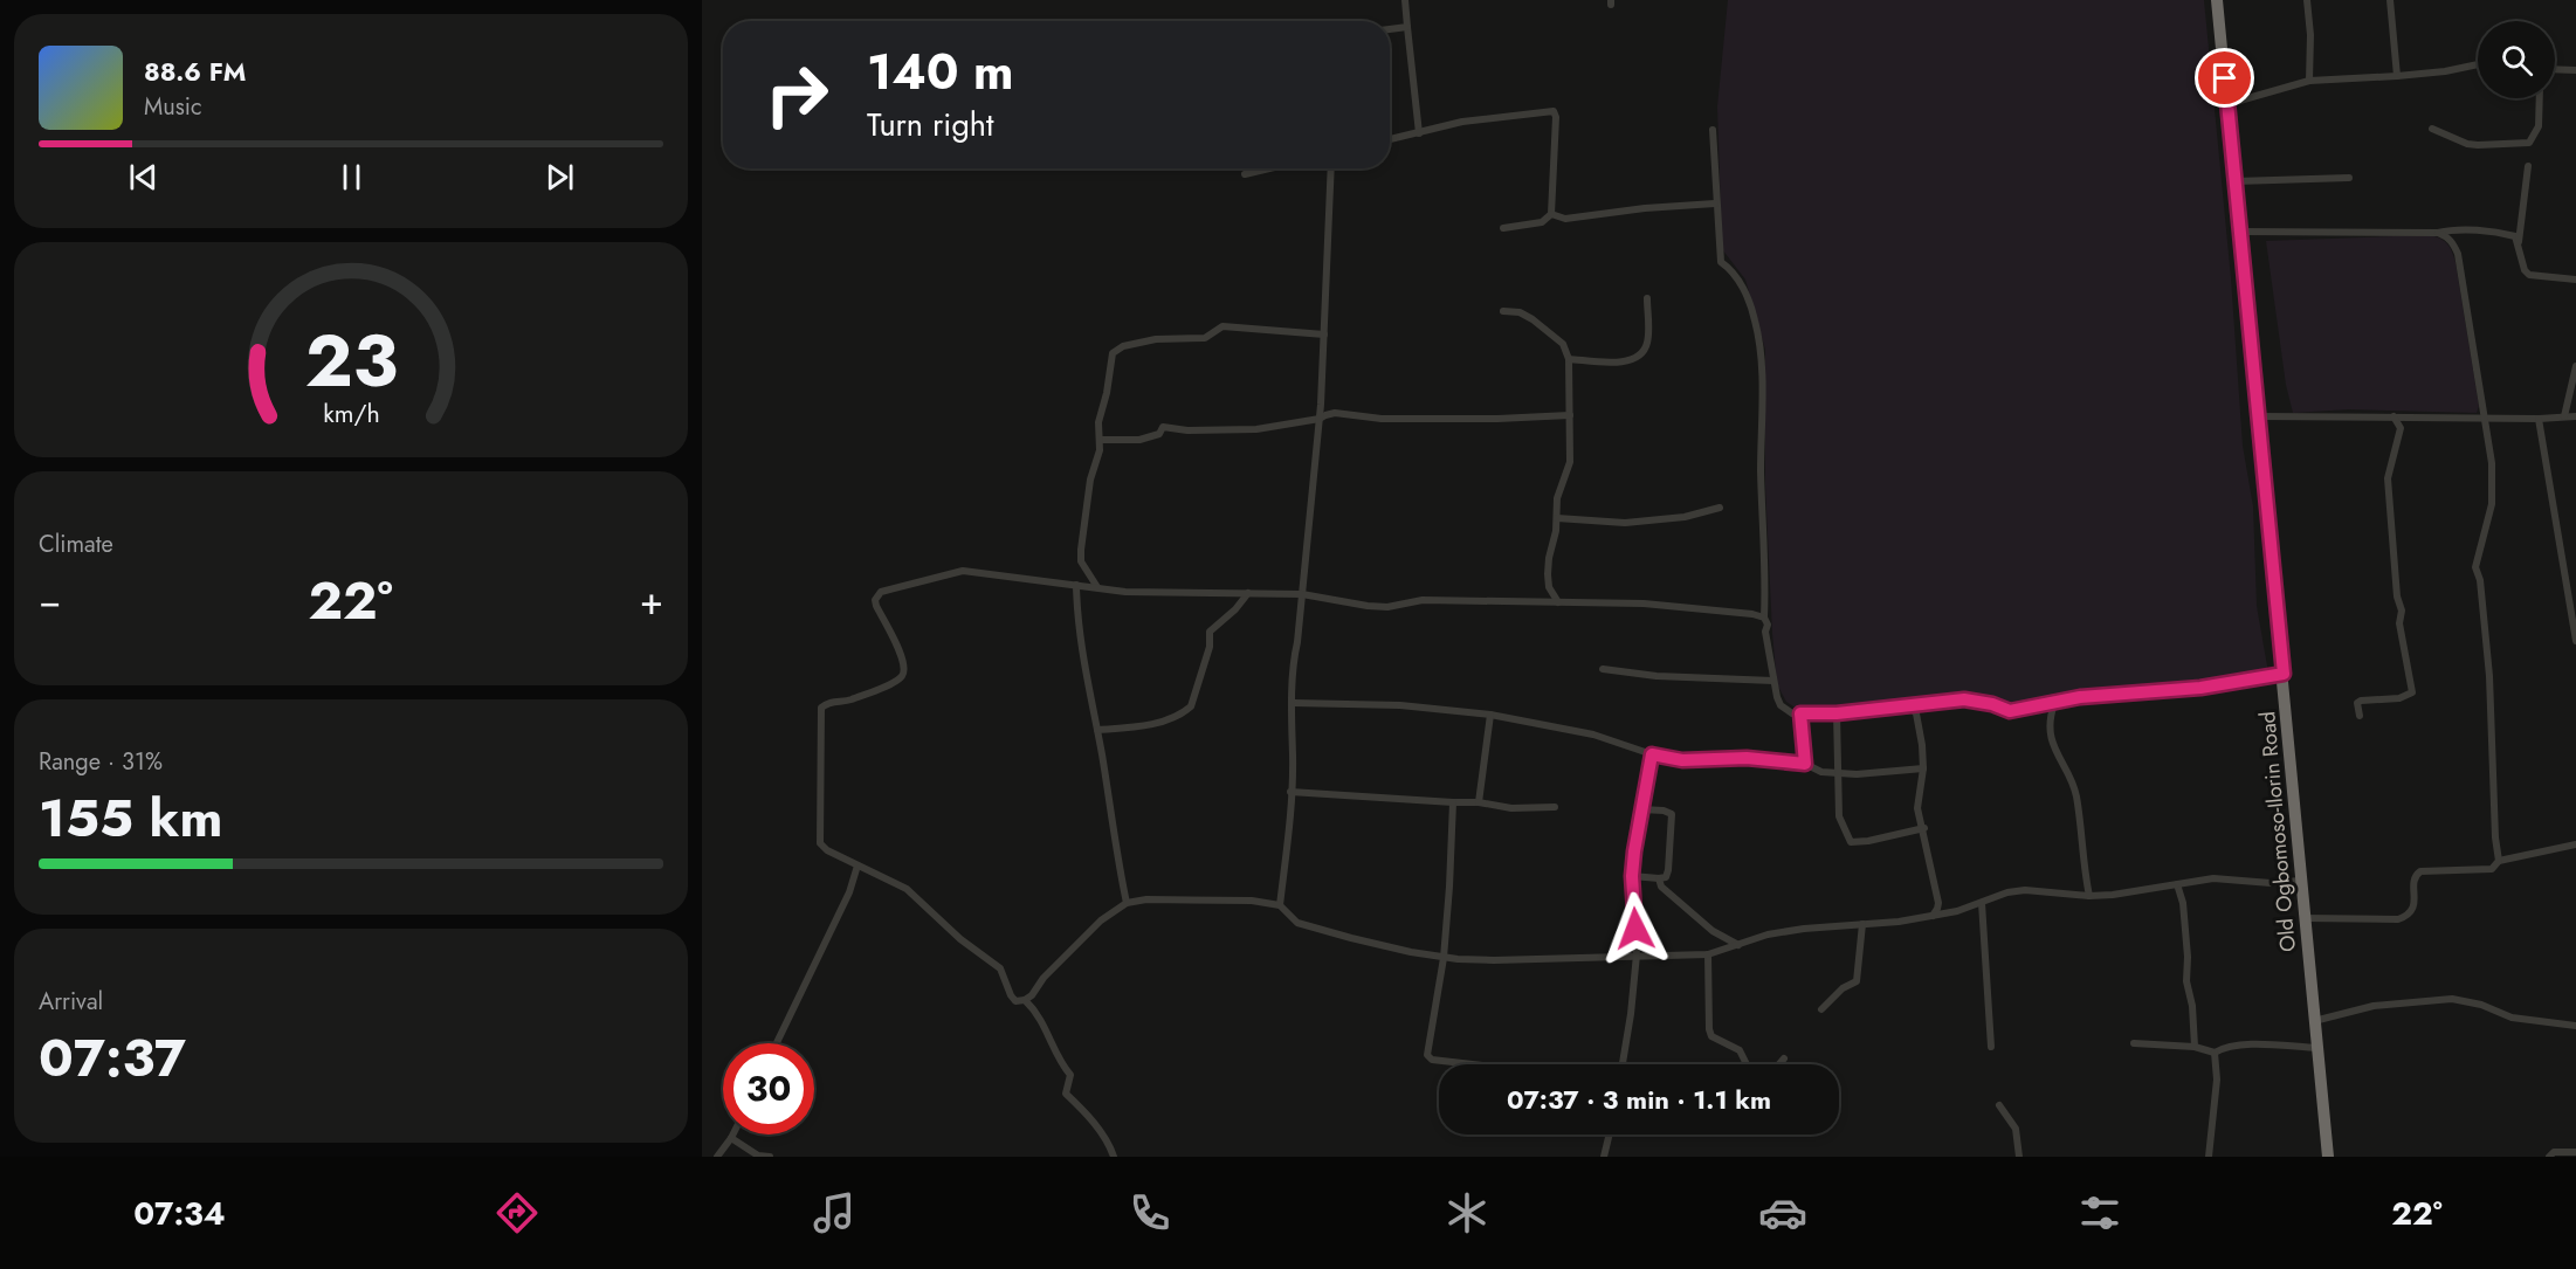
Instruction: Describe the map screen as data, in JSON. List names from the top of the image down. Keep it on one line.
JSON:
{"streets":{"highway":["Old Ogbomoso-Ilorin Road"]},"page":{"turn":["140 m","Turn right"],"song":["88.6 FM","Music"],"tile":["Climate",["Range · 31%","155 km"],["Arrival","07:37"]],"heat":["−","22°","+"],"limit":"30","trip":"07:37 · 3 min · 1.1 km","tabs":["07:34","22°"],"gauge":["23","km/h"]}}
